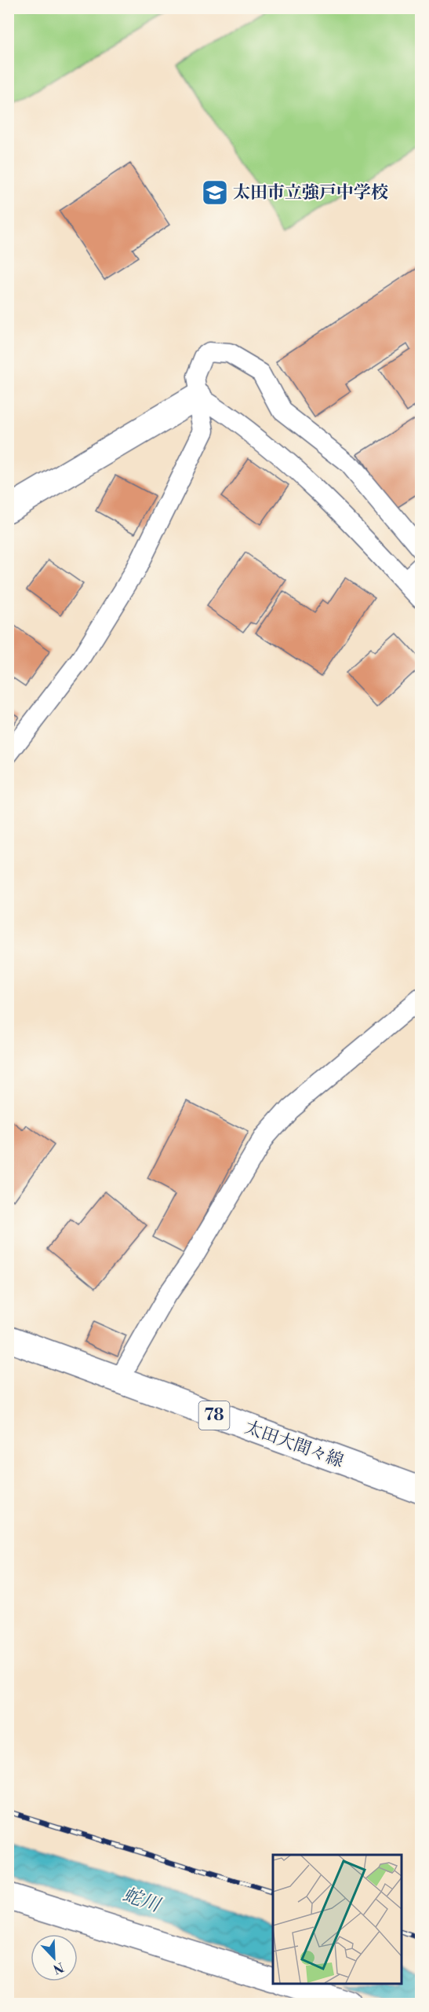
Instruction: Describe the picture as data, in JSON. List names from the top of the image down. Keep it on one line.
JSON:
{"streets":{"street":["78","太田大間々線"]},"water":["蛇川"],"places":{"school or university":["太田市立強戸中学校"]},"north":"bottom right"}
